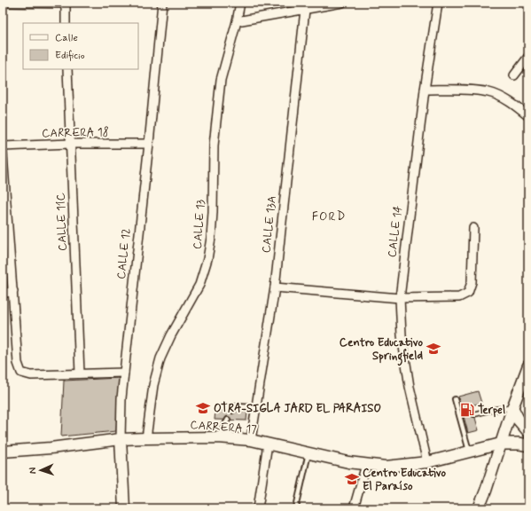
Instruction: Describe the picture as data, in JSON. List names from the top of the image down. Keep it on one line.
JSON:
{"streets":{"street":["CARRERA 18","CALLE 11C","CALLE 13","CALLE 13A","CALLE 14","CALLE 12","CARRERA 17"]},"crossings":[["CARRERA 18","CALLE 11C"],["CARRERA 18","CALLE 12"],["CALLE 13","CARRERA 17"],["CALLE 13A","CARRERA 17"],["CALLE 14","CARRERA 17"],["CALLE 12","CARRERA 17"]],"districts":["FORD"],"places":{"school or university":["Centro Educativo Springfield","OTRA-SIGLA JARD EL PARAISO","Centro Educativo El Paraíso"],"fuel station":["Terpel"]},"legend":["Calle","Edificio"],"north":"left"}
